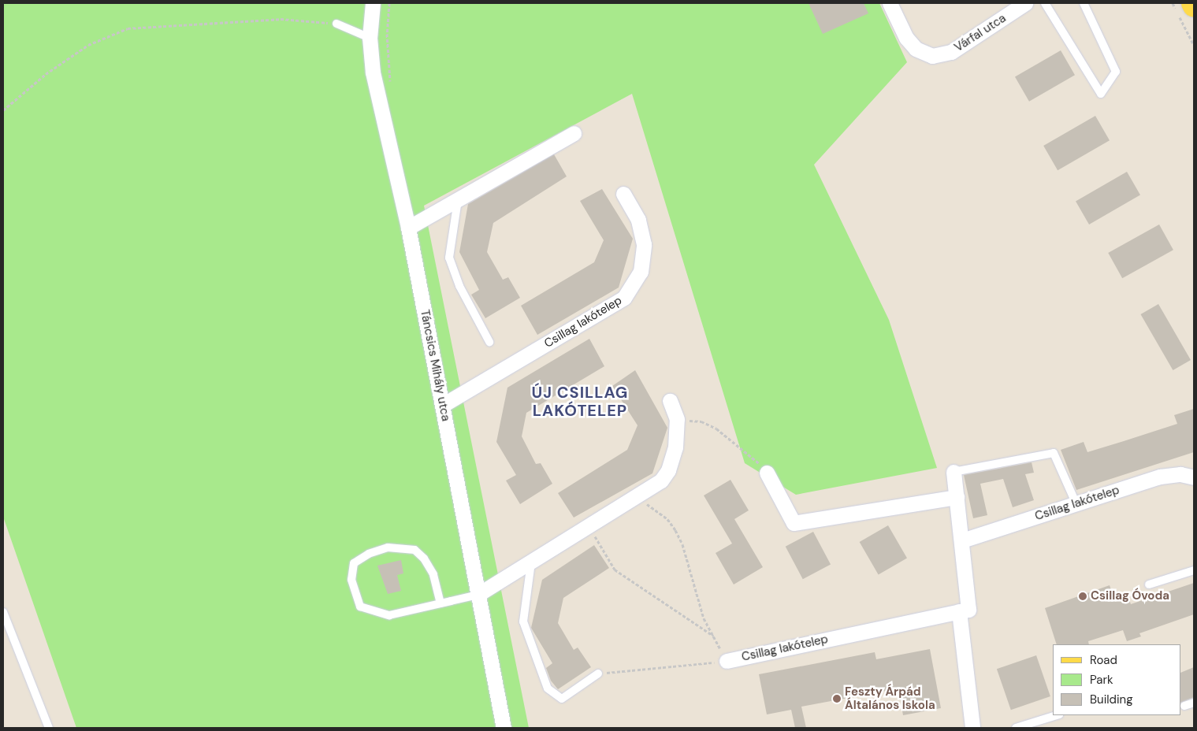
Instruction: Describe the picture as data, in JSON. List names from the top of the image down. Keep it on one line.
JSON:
{"streets":{"street":["Várfal utca","Csillag lakótelep","Táncsics Mihály utca"]},"crossings":[["Csillag lakótelep","Táncsics Mihály utca"]],"districts":["ÚJ CSILLAG LAKÓTELEP"],"places":["Csillag Óvoda","Feszty Árpád Általános Iskola"],"legend":["Road","Park","Building"]}
